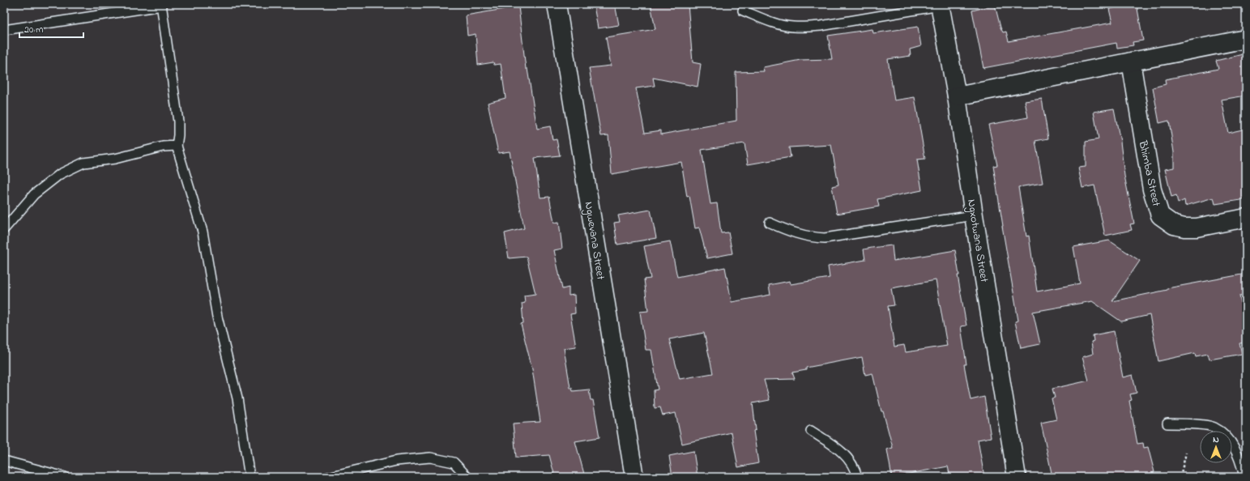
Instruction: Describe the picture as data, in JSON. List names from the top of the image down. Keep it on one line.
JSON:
{"streets":{"street":["Bhimba Street","Ngwevana Street","Ngxotwana Street"]},"scale_bar":"20 m","north":"top"}
